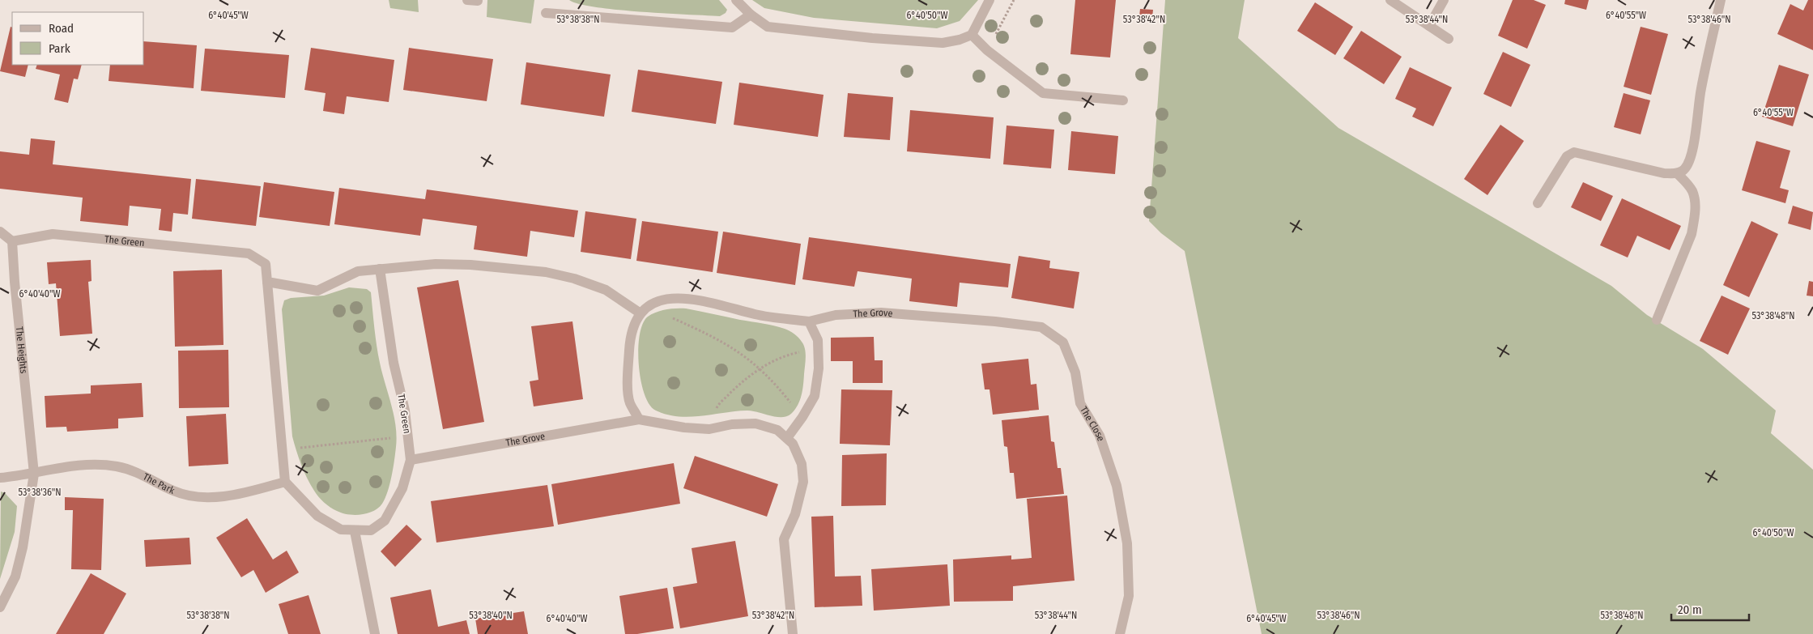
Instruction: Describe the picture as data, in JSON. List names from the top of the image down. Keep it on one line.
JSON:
{"streets":{"street":["The Green","The Grove","The Heights","The Close","The Park"]},"crossings":[["The Green","The Grove"],["The Green","The Heights"],["The Green","The Park"],["The Grove","The Close"],["The Heights","The Park"]],"legend":["Road","Park"],"scale_bar":"20 m","coordinates":["6°40'45\"W","6°40'50\"W","6°40'55\"W","53°38'38\"N","53°38'42\"N","53°38'44\"N","53°38'46\"N","6°40'40\"W","53°38'48\"N","53°38'36\"N","53°38'40\"N"]}
